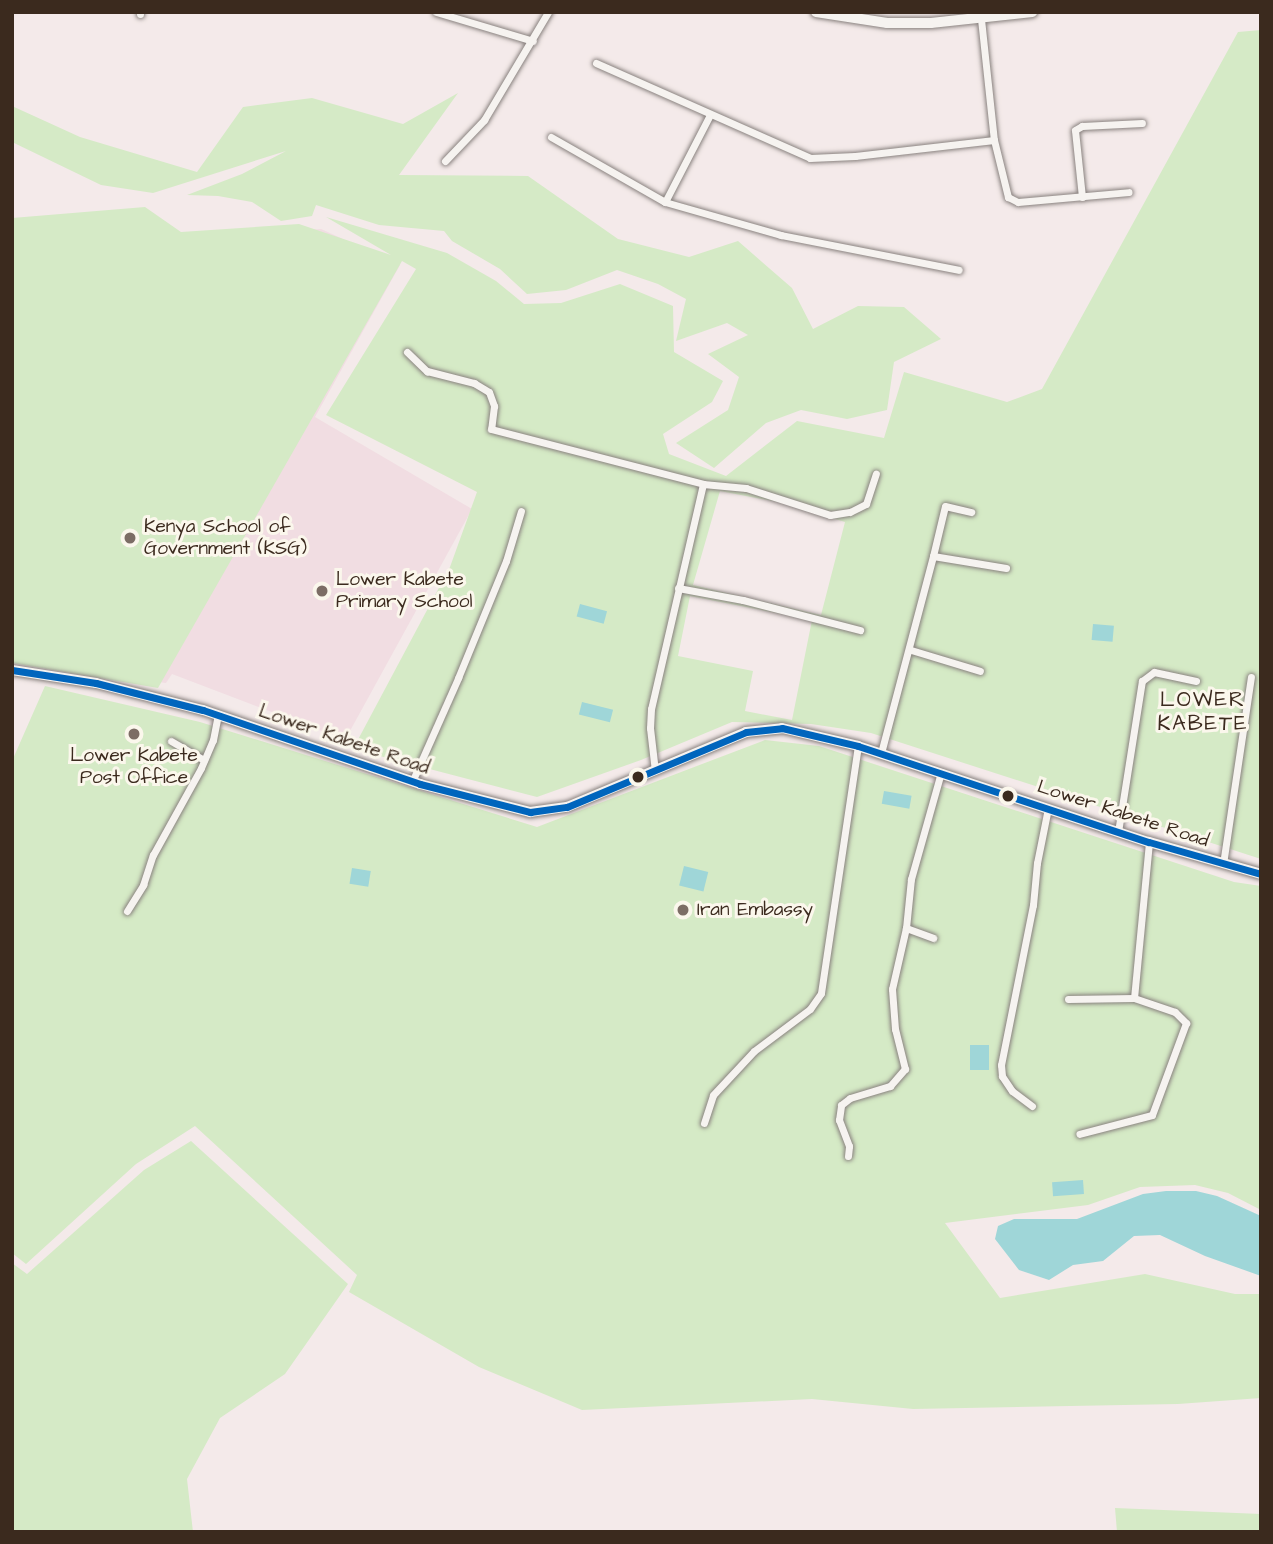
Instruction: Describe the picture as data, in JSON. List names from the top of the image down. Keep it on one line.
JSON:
{"streets":{"main road":["Lower Kabete Road"]},"districts":["LOWER KABETE"],"places":["Kenya School of Government (KSG)","Lower Kabete Primary School","Lower Kabete Post Office","Iran Embassy"]}
